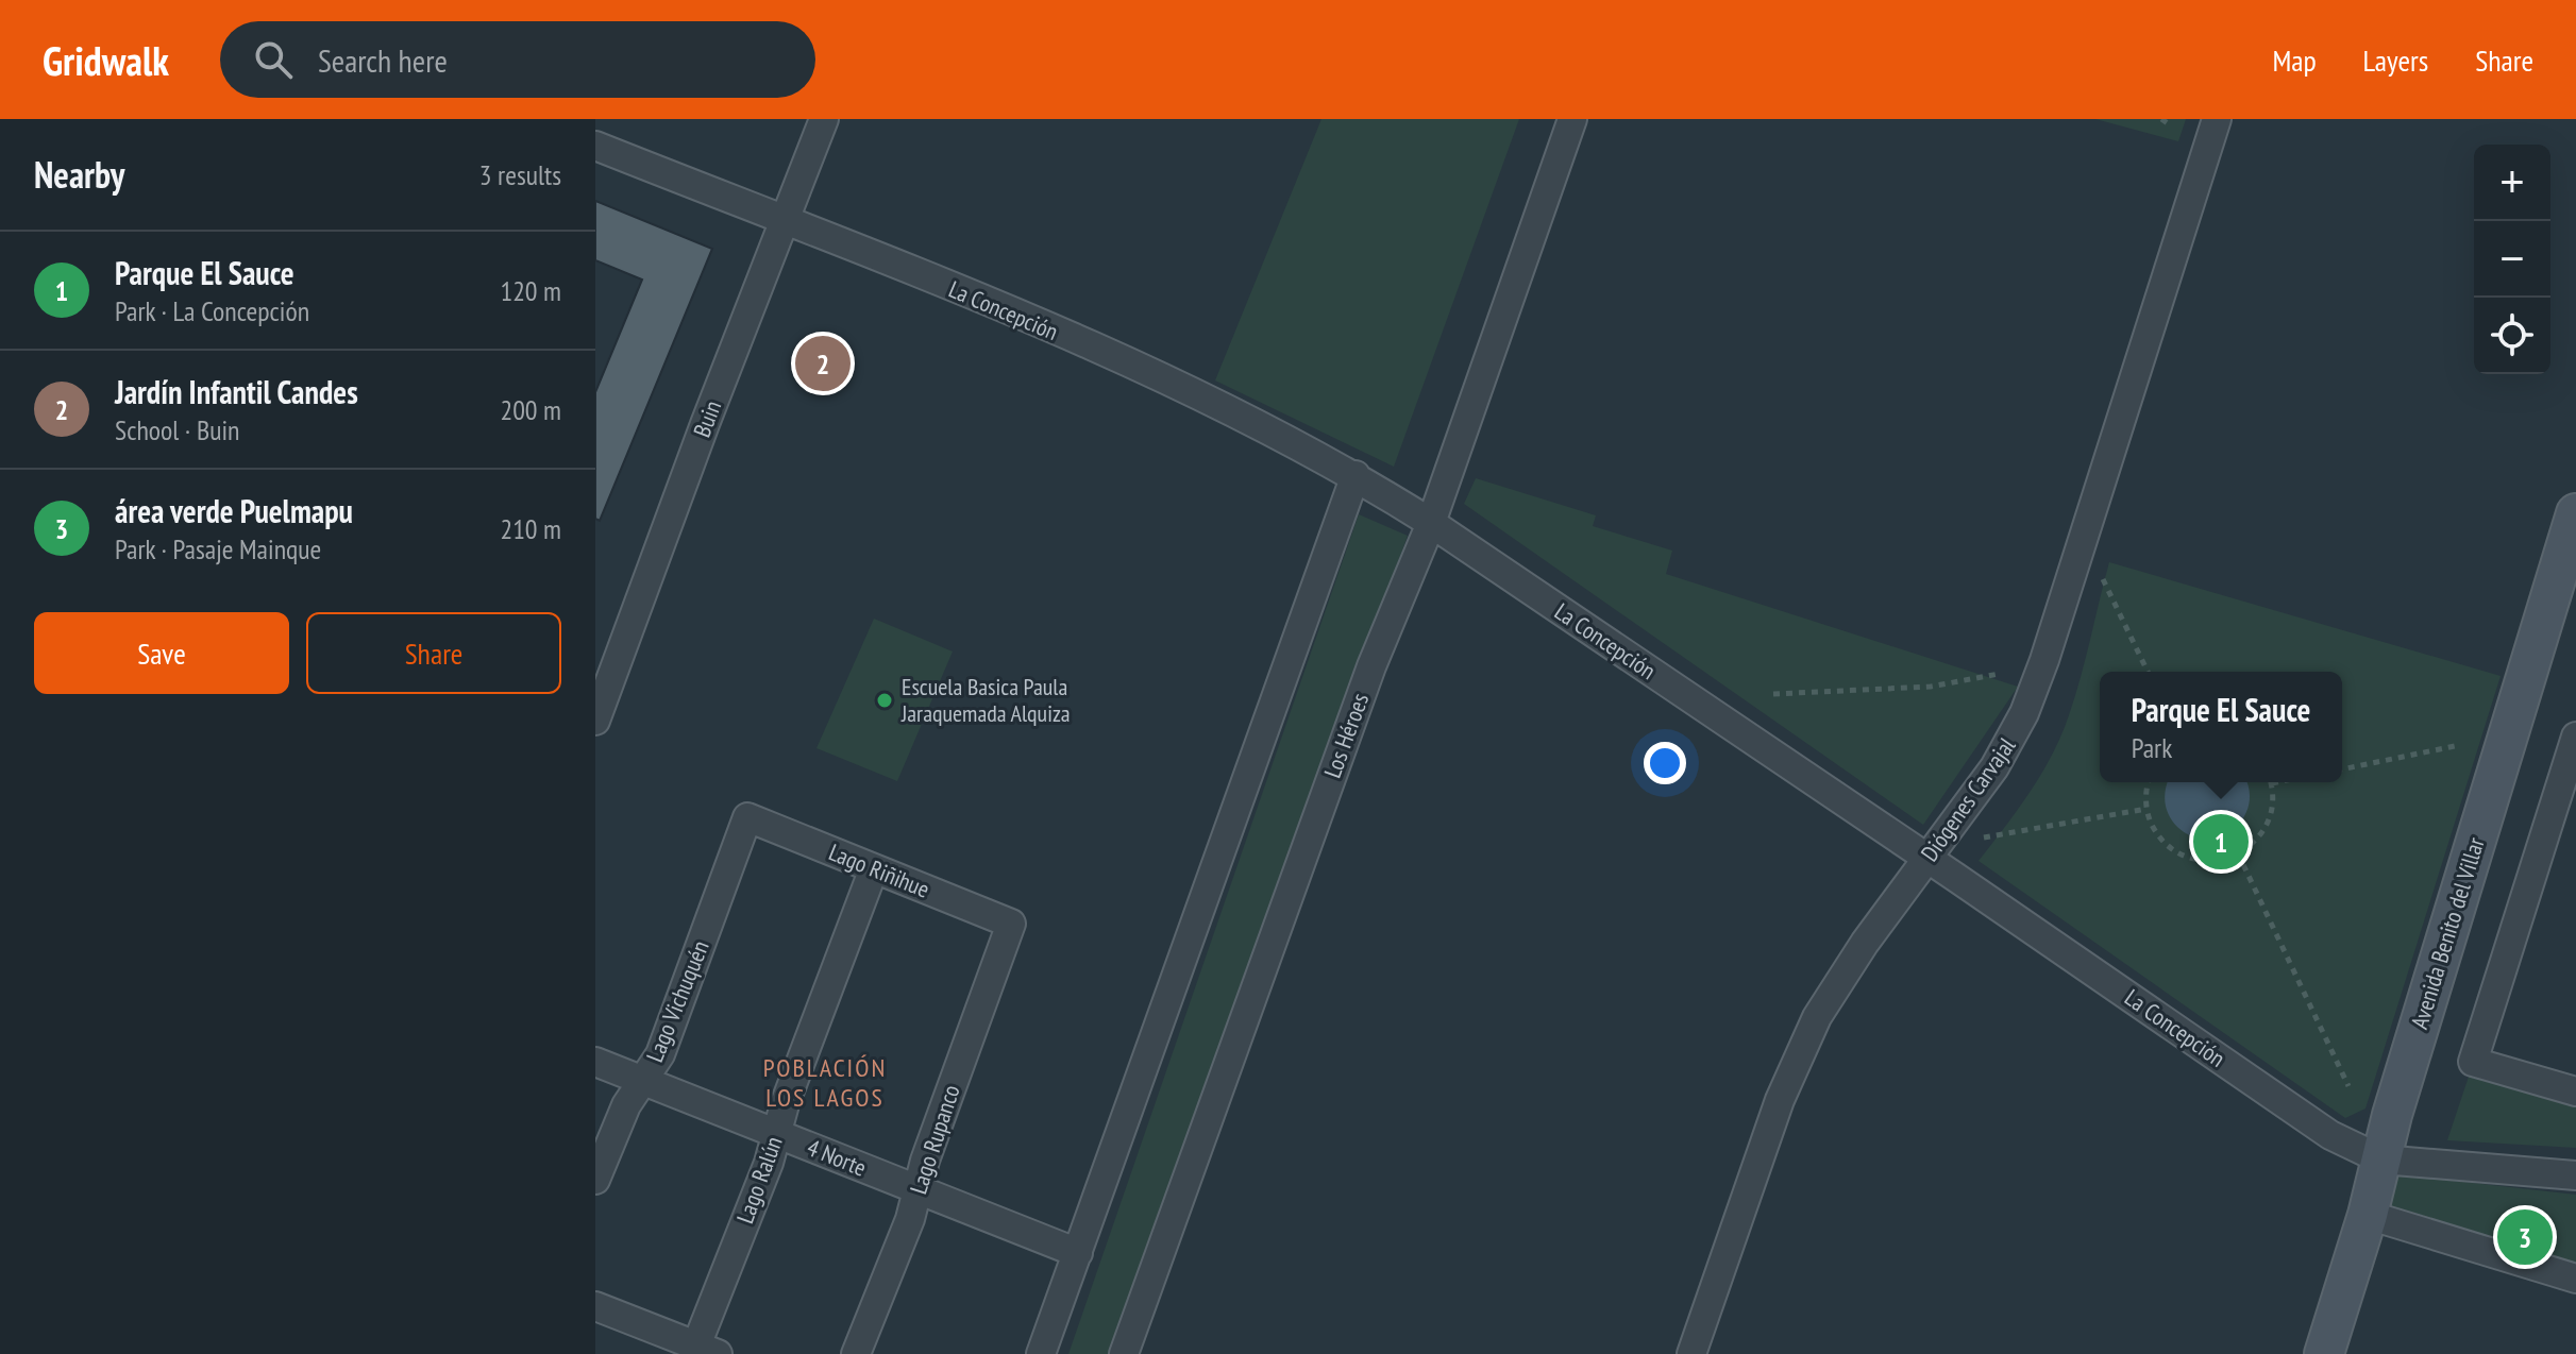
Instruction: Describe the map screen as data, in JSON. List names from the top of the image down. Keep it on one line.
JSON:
{"streets":{"street":["La Concepción","Buin","Los Héroes","Diógenes Carvajal","Lago Riñihue","Avenida Benito del Villar","Lago Vichuquén","Lago Rupanco","4 Norte","Lago Ralún"]},"crossings":[["La Concepción","Buin"],["La Concepción","Los Héroes"],["La Concepción","Diógenes Carvajal"],["La Concepción","Avenida Benito del Villar"],["Lago Riñihue","Lago Vichuquén"],["Lago Riñihue","Lago Rupanco"],["Lago Riñihue","Lago Ralún"],["Lago Vichuquén","4 Norte"],["Lago Rupanco","4 Norte"],["4 Norte","Lago Ralún"]],"districts":["POBLACIÓN LOS LAGOS"],"places":["Escuela Basica Paula Jaraquemada Alquiza"],"page":{"header":"Gridwalk","search":"Search here","nav":["Map","Layers","Share"],"heading":["Nearby","3 results"],"map_buttons":["+","−"],"list":[{"mark":"1","name":"Parque El Sauce","note":"Park · La Concepción","value":"120 m"},{"mark":"2","name":"Jardín Infantil Candes","note":"School · Buin","value":"200 m"},{"mark":"3","name":"área verde Puelmapu","note":"Park · Pasaje Mainque","value":"210 m"}],"pins":["2","1","3"],"buttons":["Save","Share"],"popup":["Parque El Sauce","Park"]}}
